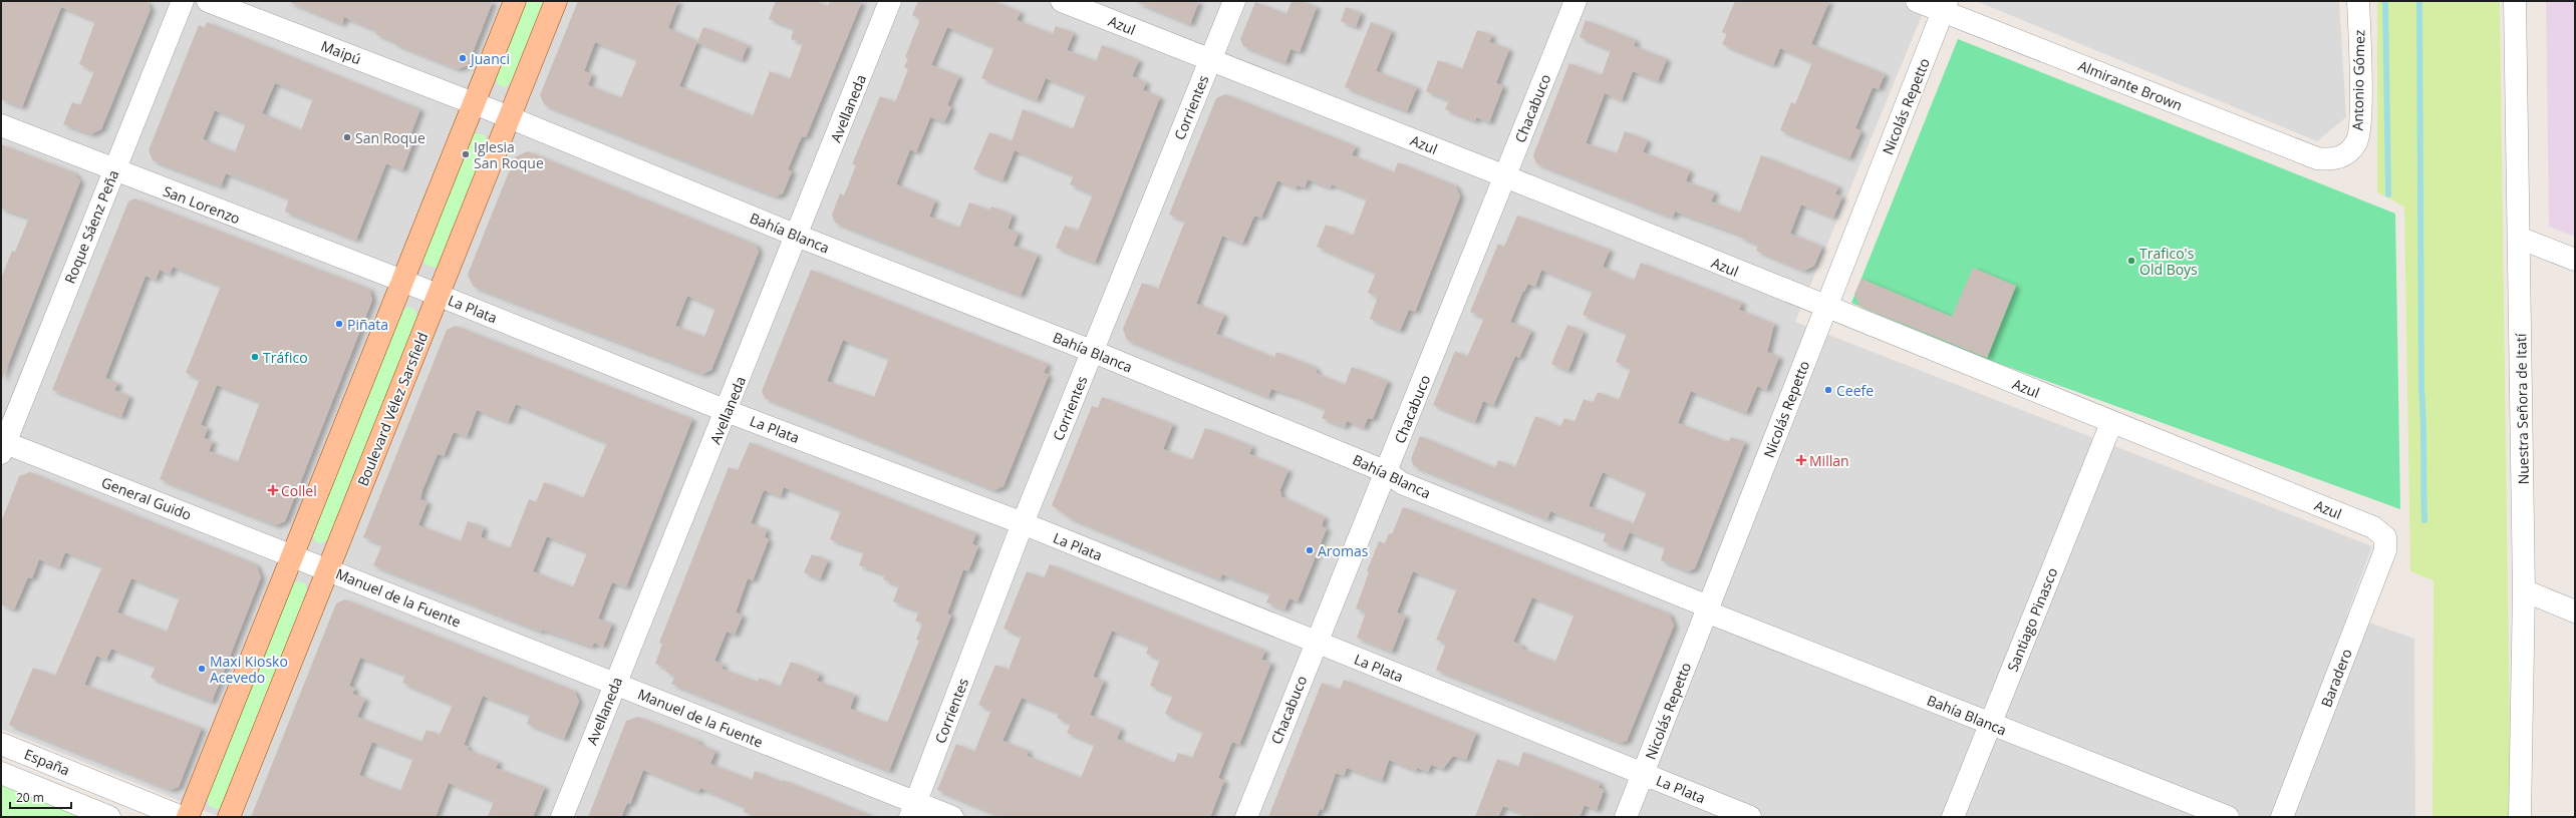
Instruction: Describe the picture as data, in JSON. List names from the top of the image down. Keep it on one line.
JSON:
{"streets":{"main road":["Boulevard Vélez Sarsfield"],"street":["Azul","Maipú","Antonio Gómez","Almirante Brown","Nicolás Repetto","Corrientes","Avellaneda","Chacabuco","San Lorenzo","Roque Sáenz Peña","Bahía Blanca","La Plata","Nuestra Señora de Itatí","General Guido","Manuel de la Fuente","Santiago Pinasco","Baradero","España"]},"crossings":[["Azul","Nicolás Repetto"],["Azul","Corrientes"],["Azul","Chacabuco"],["Azul","Santiago Pinasco"],["Azul","Baradero"],["Maipú","Bahía Blanca"],["Antonio Gómez","Almirante Brown"],["Almirante Brown","Nicolás Repetto"],["Nicolás Repetto","Bahía Blanca"],["Nicolás Repetto","La Plata"],["Corrientes","Bahía Blanca"],["Corrientes","La Plata"],["Corrientes","Manuel de la Fuente"],["Avellaneda","Bahía Blanca"],["Avellaneda","La Plata"],["Avellaneda","Manuel de la Fuente"],["Chacabuco","Bahía Blanca"],["Chacabuco","La Plata"],["San Lorenzo","Roque Sáenz Peña"],["San Lorenzo","La Plata"],["Roque Sáenz Peña","General Guido"],["Bahía Blanca","Boulevard Vélez Sarsfield"],["Bahía Blanca","Santiago Pinasco"],["La Plata","Boulevard Vélez Sarsfield"],["Boulevard Vélez Sarsfield","Manuel de la Fuente"],["General Guido","Manuel de la Fuente"]],"places":{"other":["Juanci","San Roque","Iglesia San Roque","Trafico's Old Boys","Piñata","Tráfico","Ceefe","Aromas","Maxi Kiosko Acevedo"],"health":["Millan","Collel"]},"scale_bar":"20 m"}
